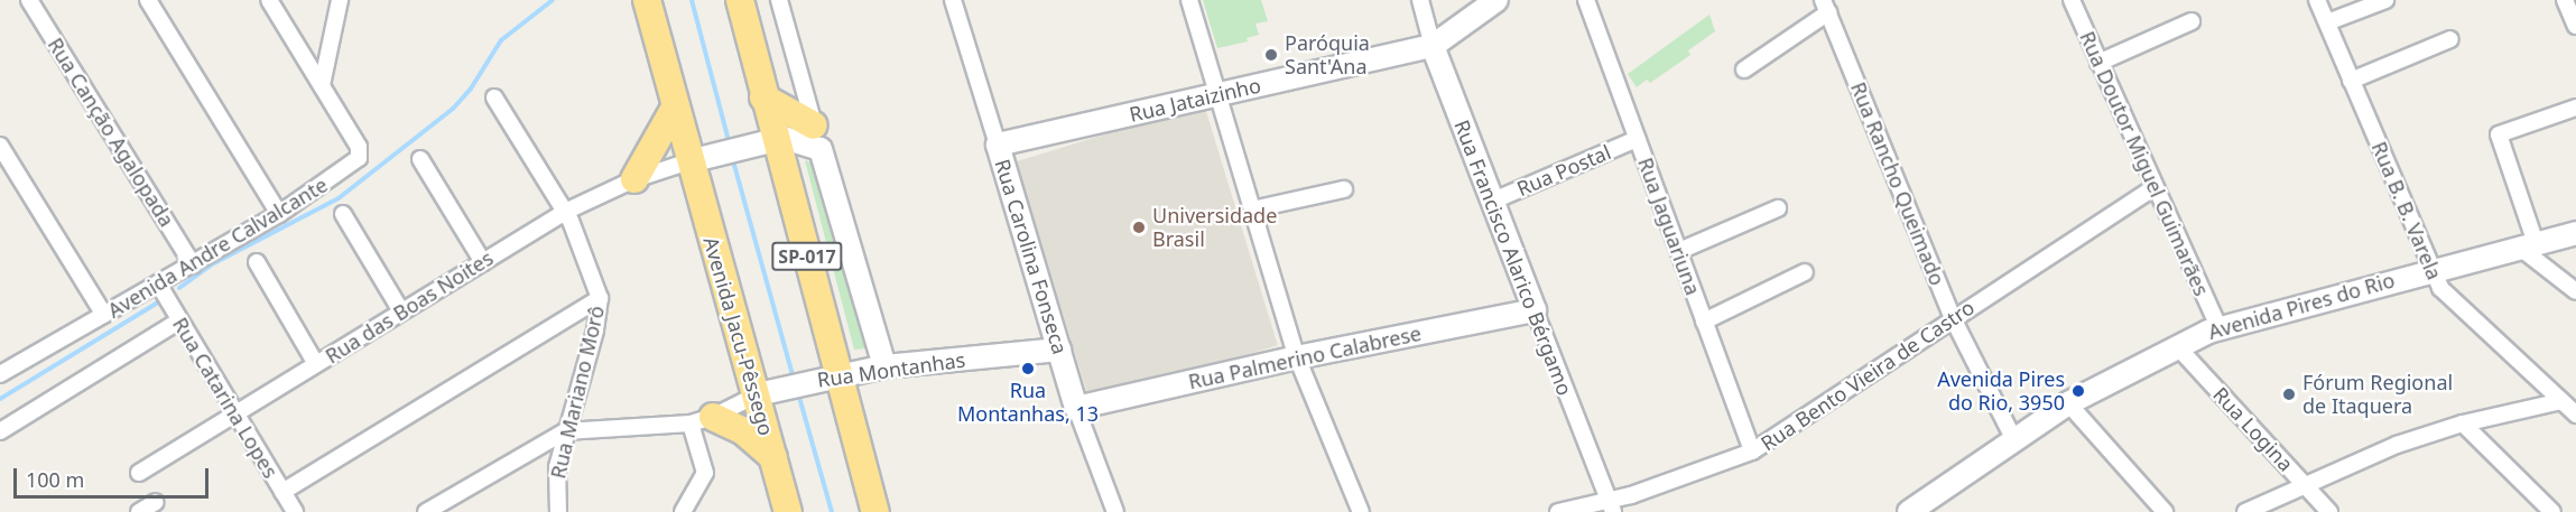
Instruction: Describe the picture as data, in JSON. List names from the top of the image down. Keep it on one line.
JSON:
{"streets":{"highway":["SP-017","Avenida Jacu-Pêssego"],"street":["Rua Jataizinho","Rua Canção Agalopada","Rua Doutor Miguel Guimarães","Rua Postal","Rua Rancho Queimado","Rua B. B. Varela","Rua Jaguariuna","Avenida Andre Calvalcante","Rua Carolina Fonseca","Rua Francisco Alarico Bérgamo","Avenida Pires do Rio","Rua das Boas Noites","Rua Palmerino Calabrese","Rua Montanhas","Rua Bento Vieira de Castro","Rua Mariano Morô","Rua Catarina Lopes","Rua Logina"]},"crossings":[["Rua Jataizinho","Rua Carolina Fonseca"],["Rua Jataizinho","Rua Francisco Alarico Bérgamo"],["Rua Canção Agalopada","Avenida Andre Calvalcante"],["Rua Doutor Miguel Guimarães","Avenida Pires do Rio"],["Rua Doutor Miguel Guimarães","Rua Bento Vieira de Castro"],["Rua Postal","Rua Jaguariuna"],["Rua Postal","Rua Francisco Alarico Bérgamo"],["Rua Rancho Queimado","Avenida Pires do Rio"],["Rua Rancho Queimado","Rua Bento Vieira de Castro"],["Rua B. B. Varela","Avenida Pires do Rio"],["Rua Jaguariuna","Rua Bento Vieira de Castro"],["Avenida Andre Calvalcante","Rua Catarina Lopes"],["SP-017","Rua Montanhas"],["Rua Carolina Fonseca","Rua Palmerino Calabrese"],["Rua Carolina Fonseca","Rua Montanhas"],["Rua Francisco Alarico Bérgamo","Rua Palmerino Calabrese"],["Rua Francisco Alarico Bérgamo","Rua Bento Vieira de Castro"],["Avenida Pires do Rio","Rua Logina"],["Rua das Boas Noites","Avenida Jacu-Pêssego"],["Rua das Boas Noites","Rua Mariano Morô"],["Rua das Boas Noites","Rua Catarina Lopes"],["Avenida Jacu-Pêssego","Rua Montanhas"]],"places":["Paróquia Sant'Ana","Universidade Brasil","Rua Montanhas, 13","Avenida Pires do Rio, 3950","Fórum Regional de Itaquera"],"scale_bar":"100 m"}
